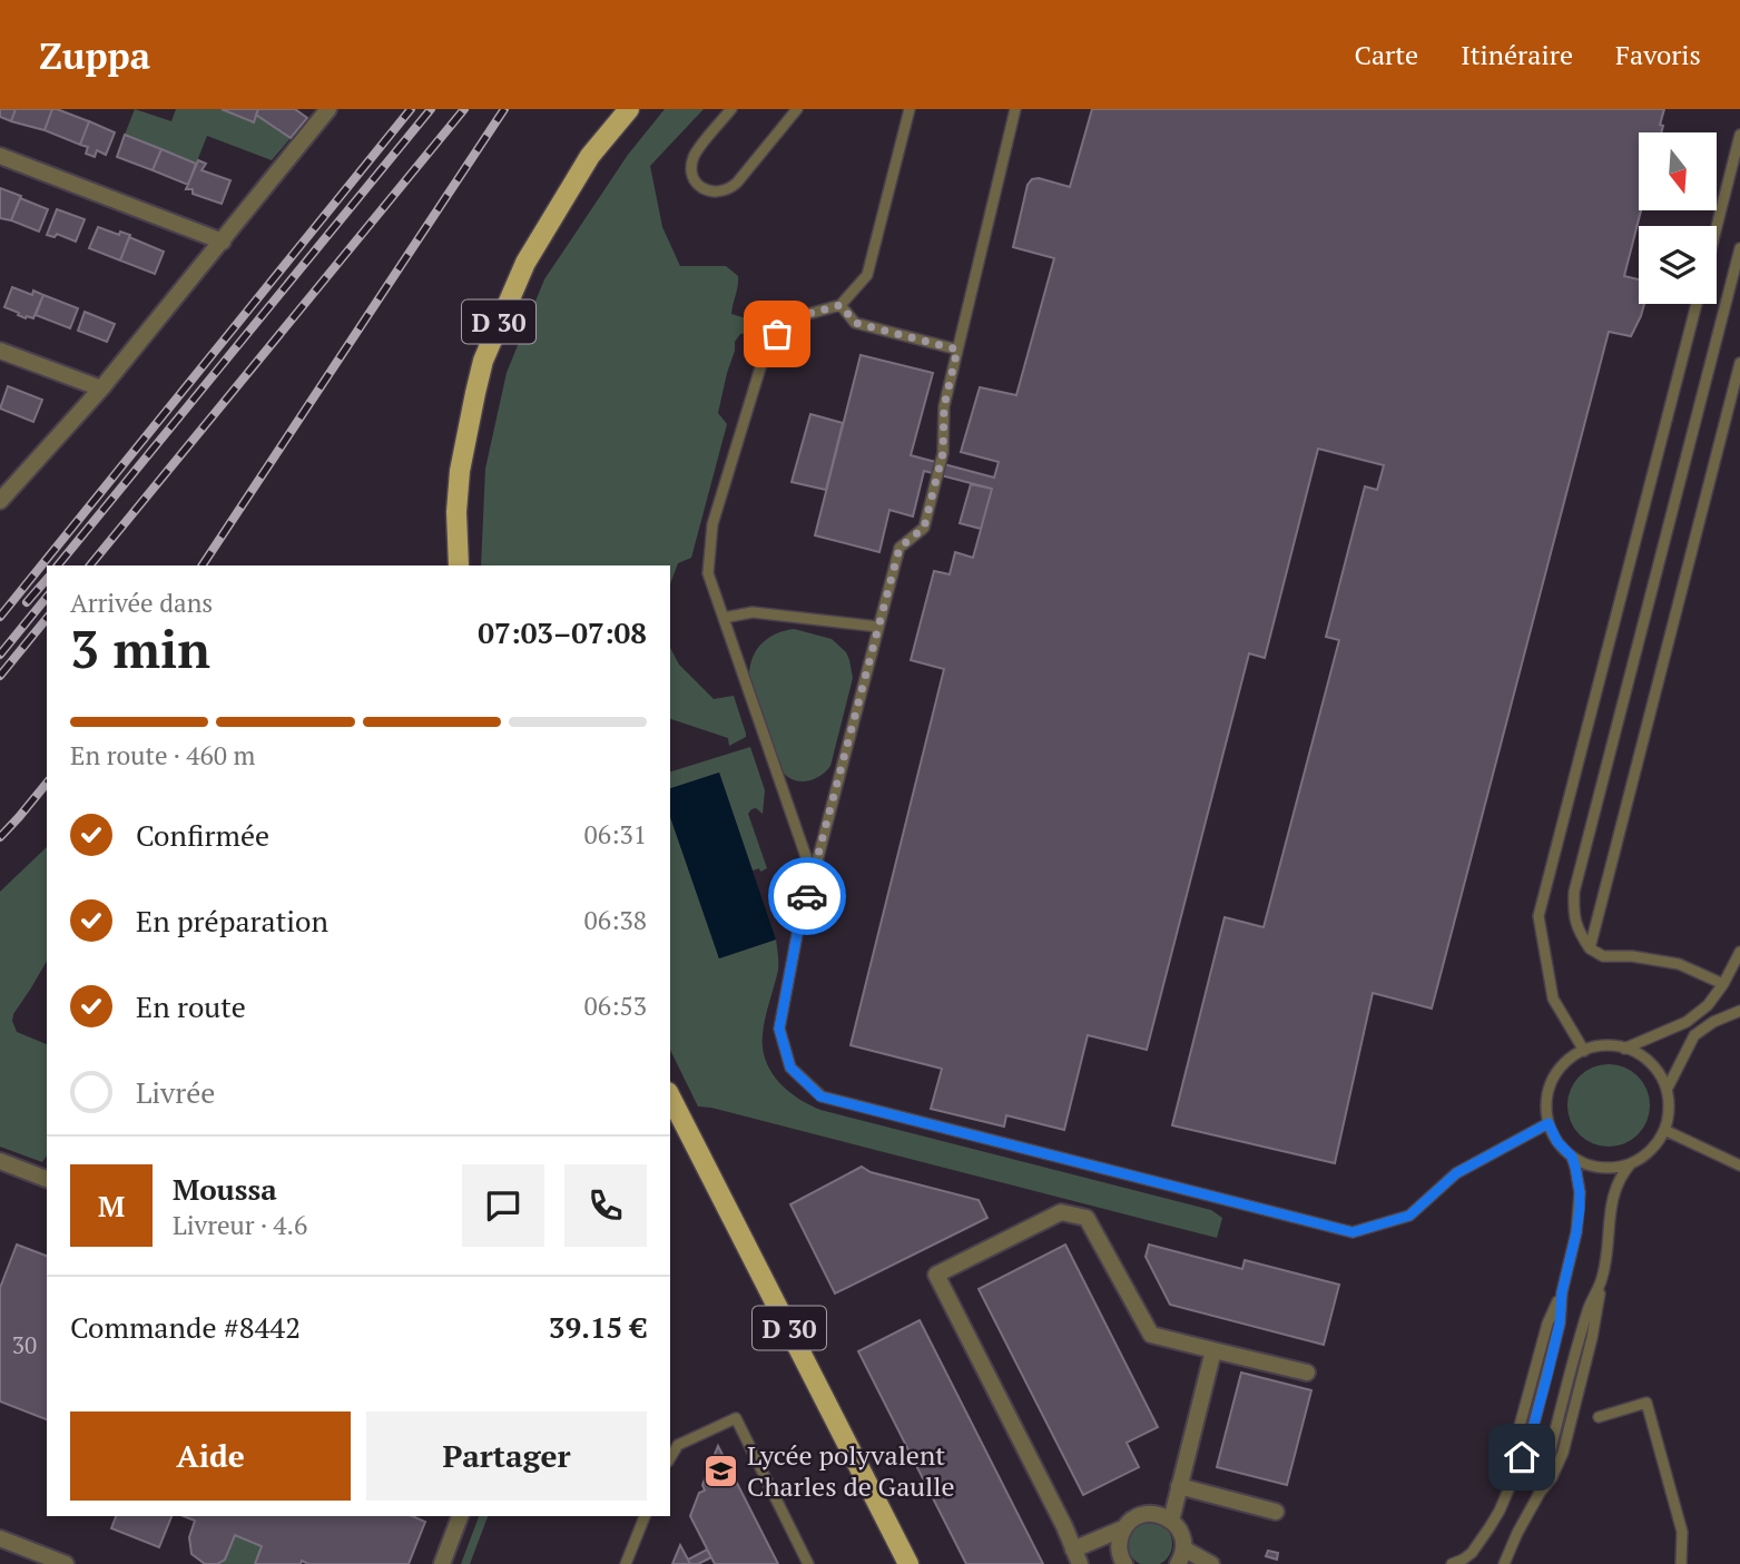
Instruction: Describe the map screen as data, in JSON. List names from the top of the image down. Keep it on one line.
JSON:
{"streets":{"main road":["D 30"]},"places":{"school or university":["Lycée polyvalent Charles de Gaulle"]},"house_numbers":["30"],"north":"bottom","page":{"header":"Zuppa","nav":["Carte","Itinéraire","Favoris"],"heading":["3 min","Arrivée dans","07:03–07:08"],"panel":["Moussa","Livreur · 4.6","Commande #8442","39.15 €"],"bar":"En route · 460 m","list":[["Confirmée","06:31"],["En préparation","06:38"],["En route","06:53"],"Livrée"],"round":"M","buttons":["Aide","Partager"]}}
